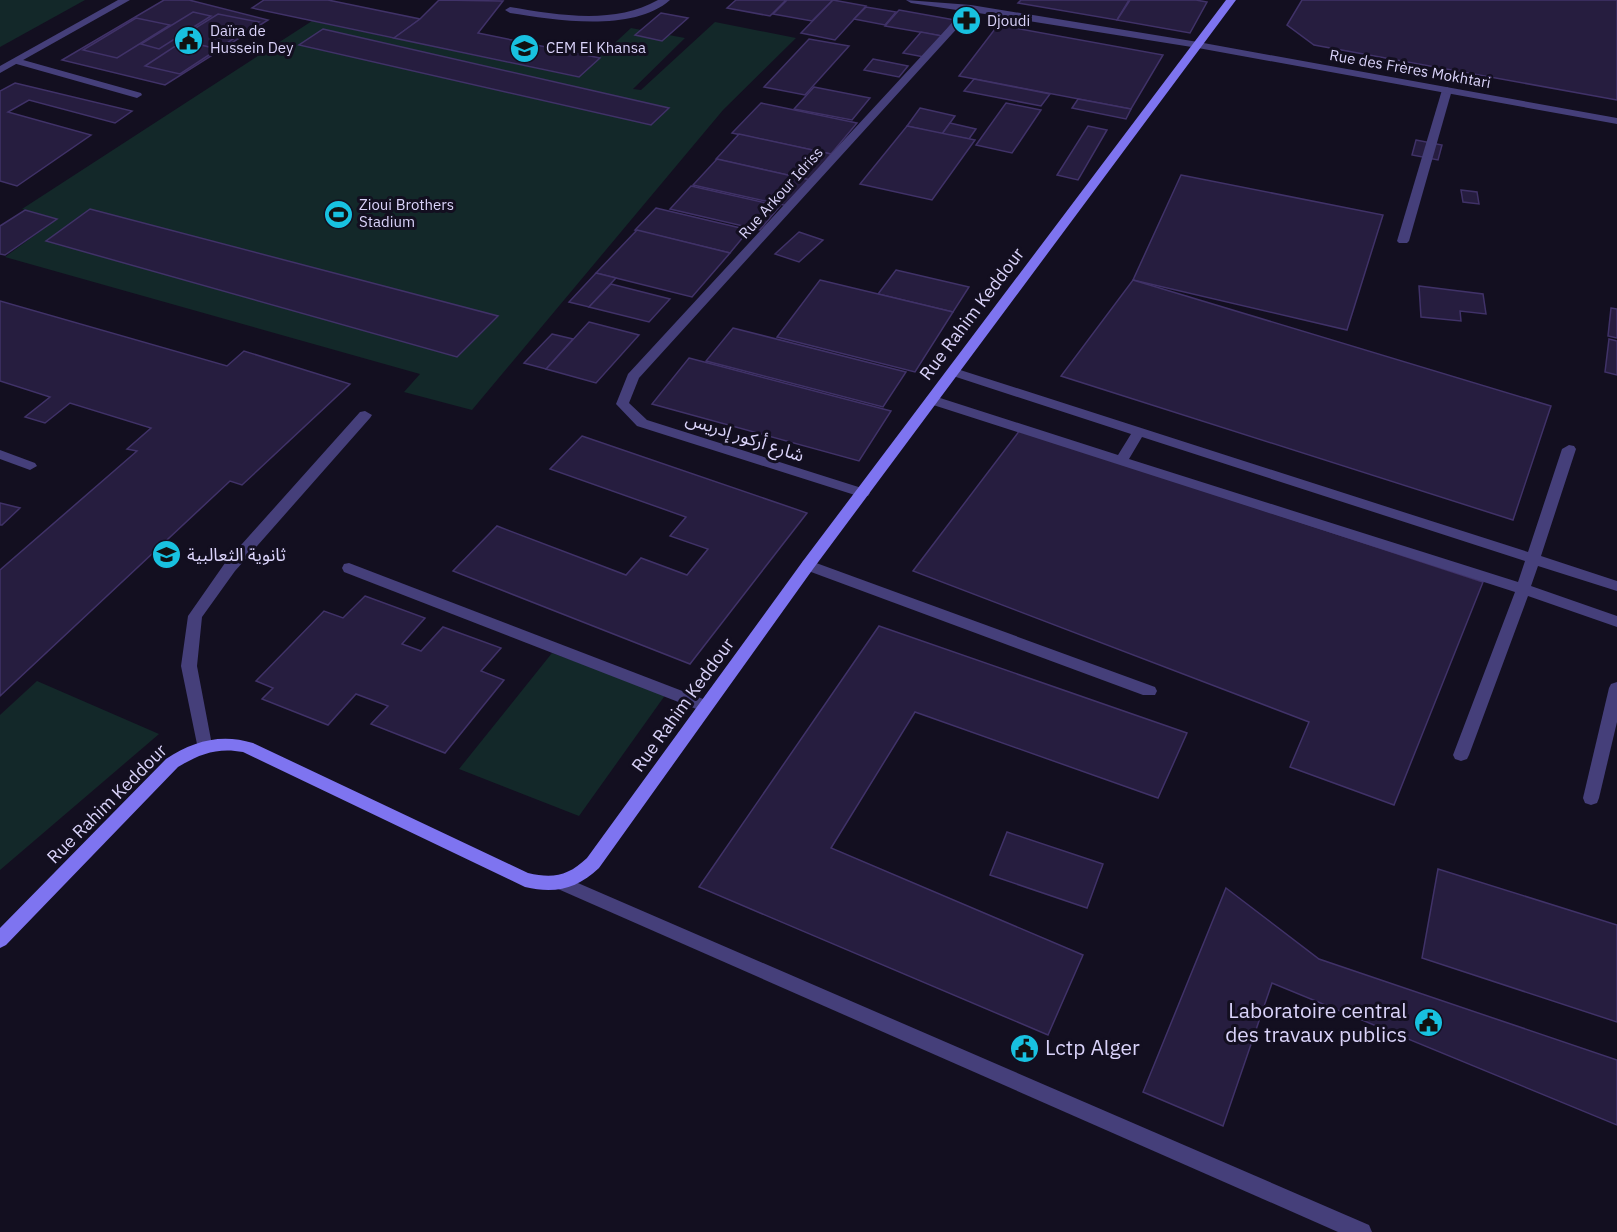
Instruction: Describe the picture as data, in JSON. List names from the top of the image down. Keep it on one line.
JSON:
{"streets":{"main road":["Rue Rahim Keddour"],"street":["Rue des Frères Mokhtari","Rue Arkour Idriss","شارع أركور إدريس"]},"crossings":[["Rue des Frères Mokhtari","Rue Arkour Idriss"],["Rue des Frères Mokhtari","Rue Rahim Keddour"],["Rue Arkour Idriss","شارع أركور إدريس"],["Rue Rahim Keddour","شارع أركور إدريس"]],"places":{"pharmacy":["Djoudi"],"public building":["Daïra de Hussein Dey","Laboratoire central des travaux publics","Lctp Alger"],"school or university":["CEM El Khansa","ثانوية الثعالبية"],"sports":["Zioui Brothers Stadium"]}}
